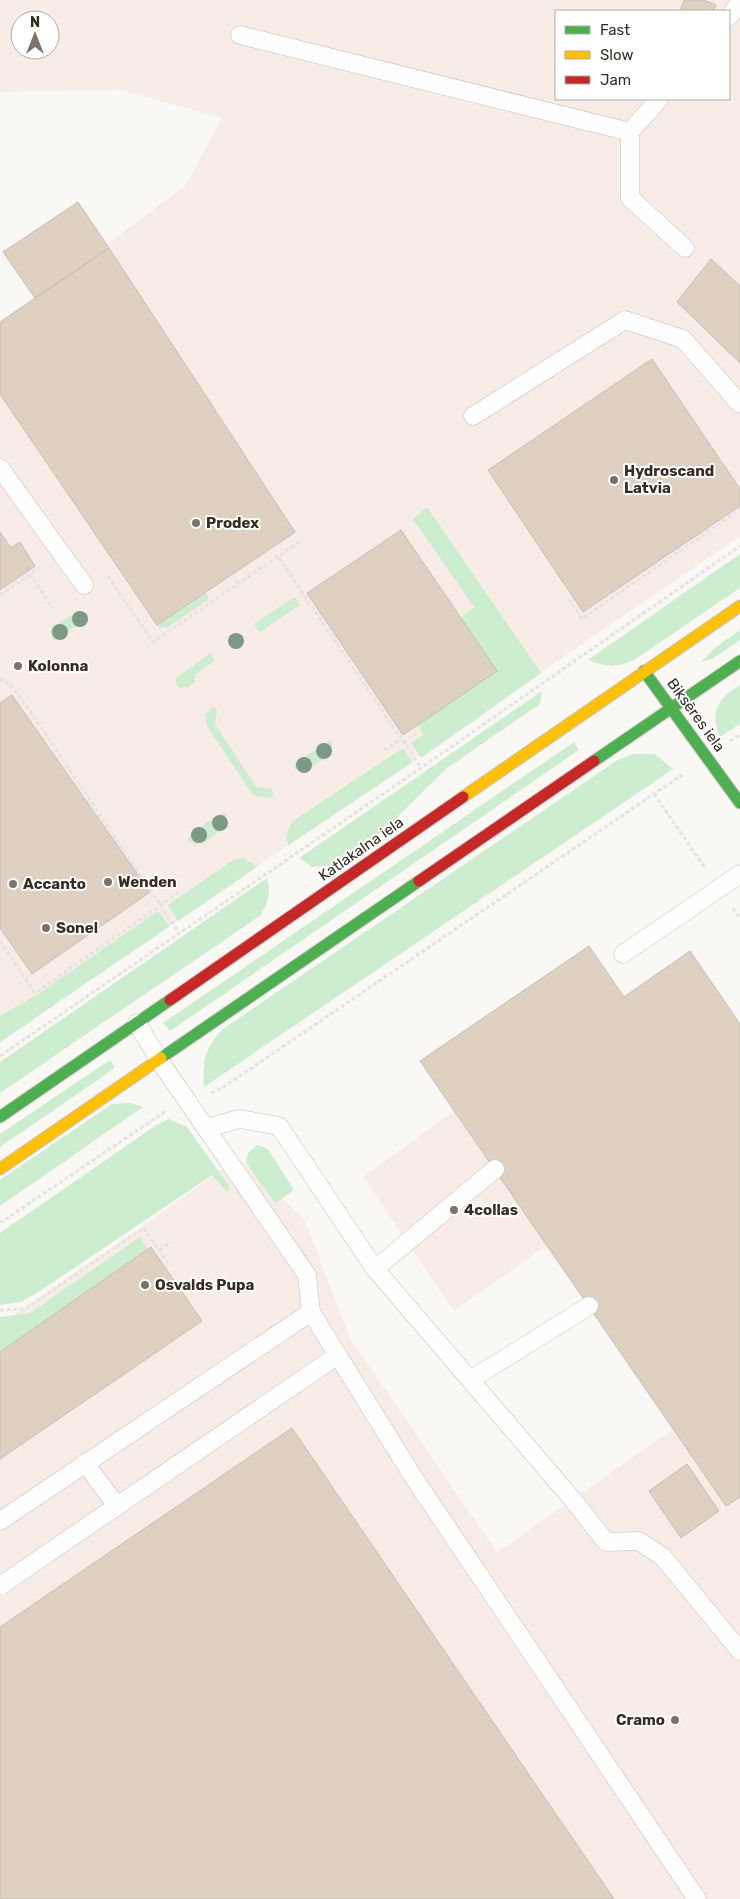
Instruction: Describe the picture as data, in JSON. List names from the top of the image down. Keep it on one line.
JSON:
{"streets":{"street":["Biksēres iela","Katlakalna iela"]},"crossings":[["Biksēres iela","Katlakalna iela"]],"places":["Hydroscand Latvia","Prodex","Kolonna","Wenden","Accanto","Sonel","4collas","Osvalds Pupa","Cramo"],"legend":["Fast","Slow","Jam"],"north":"top"}
